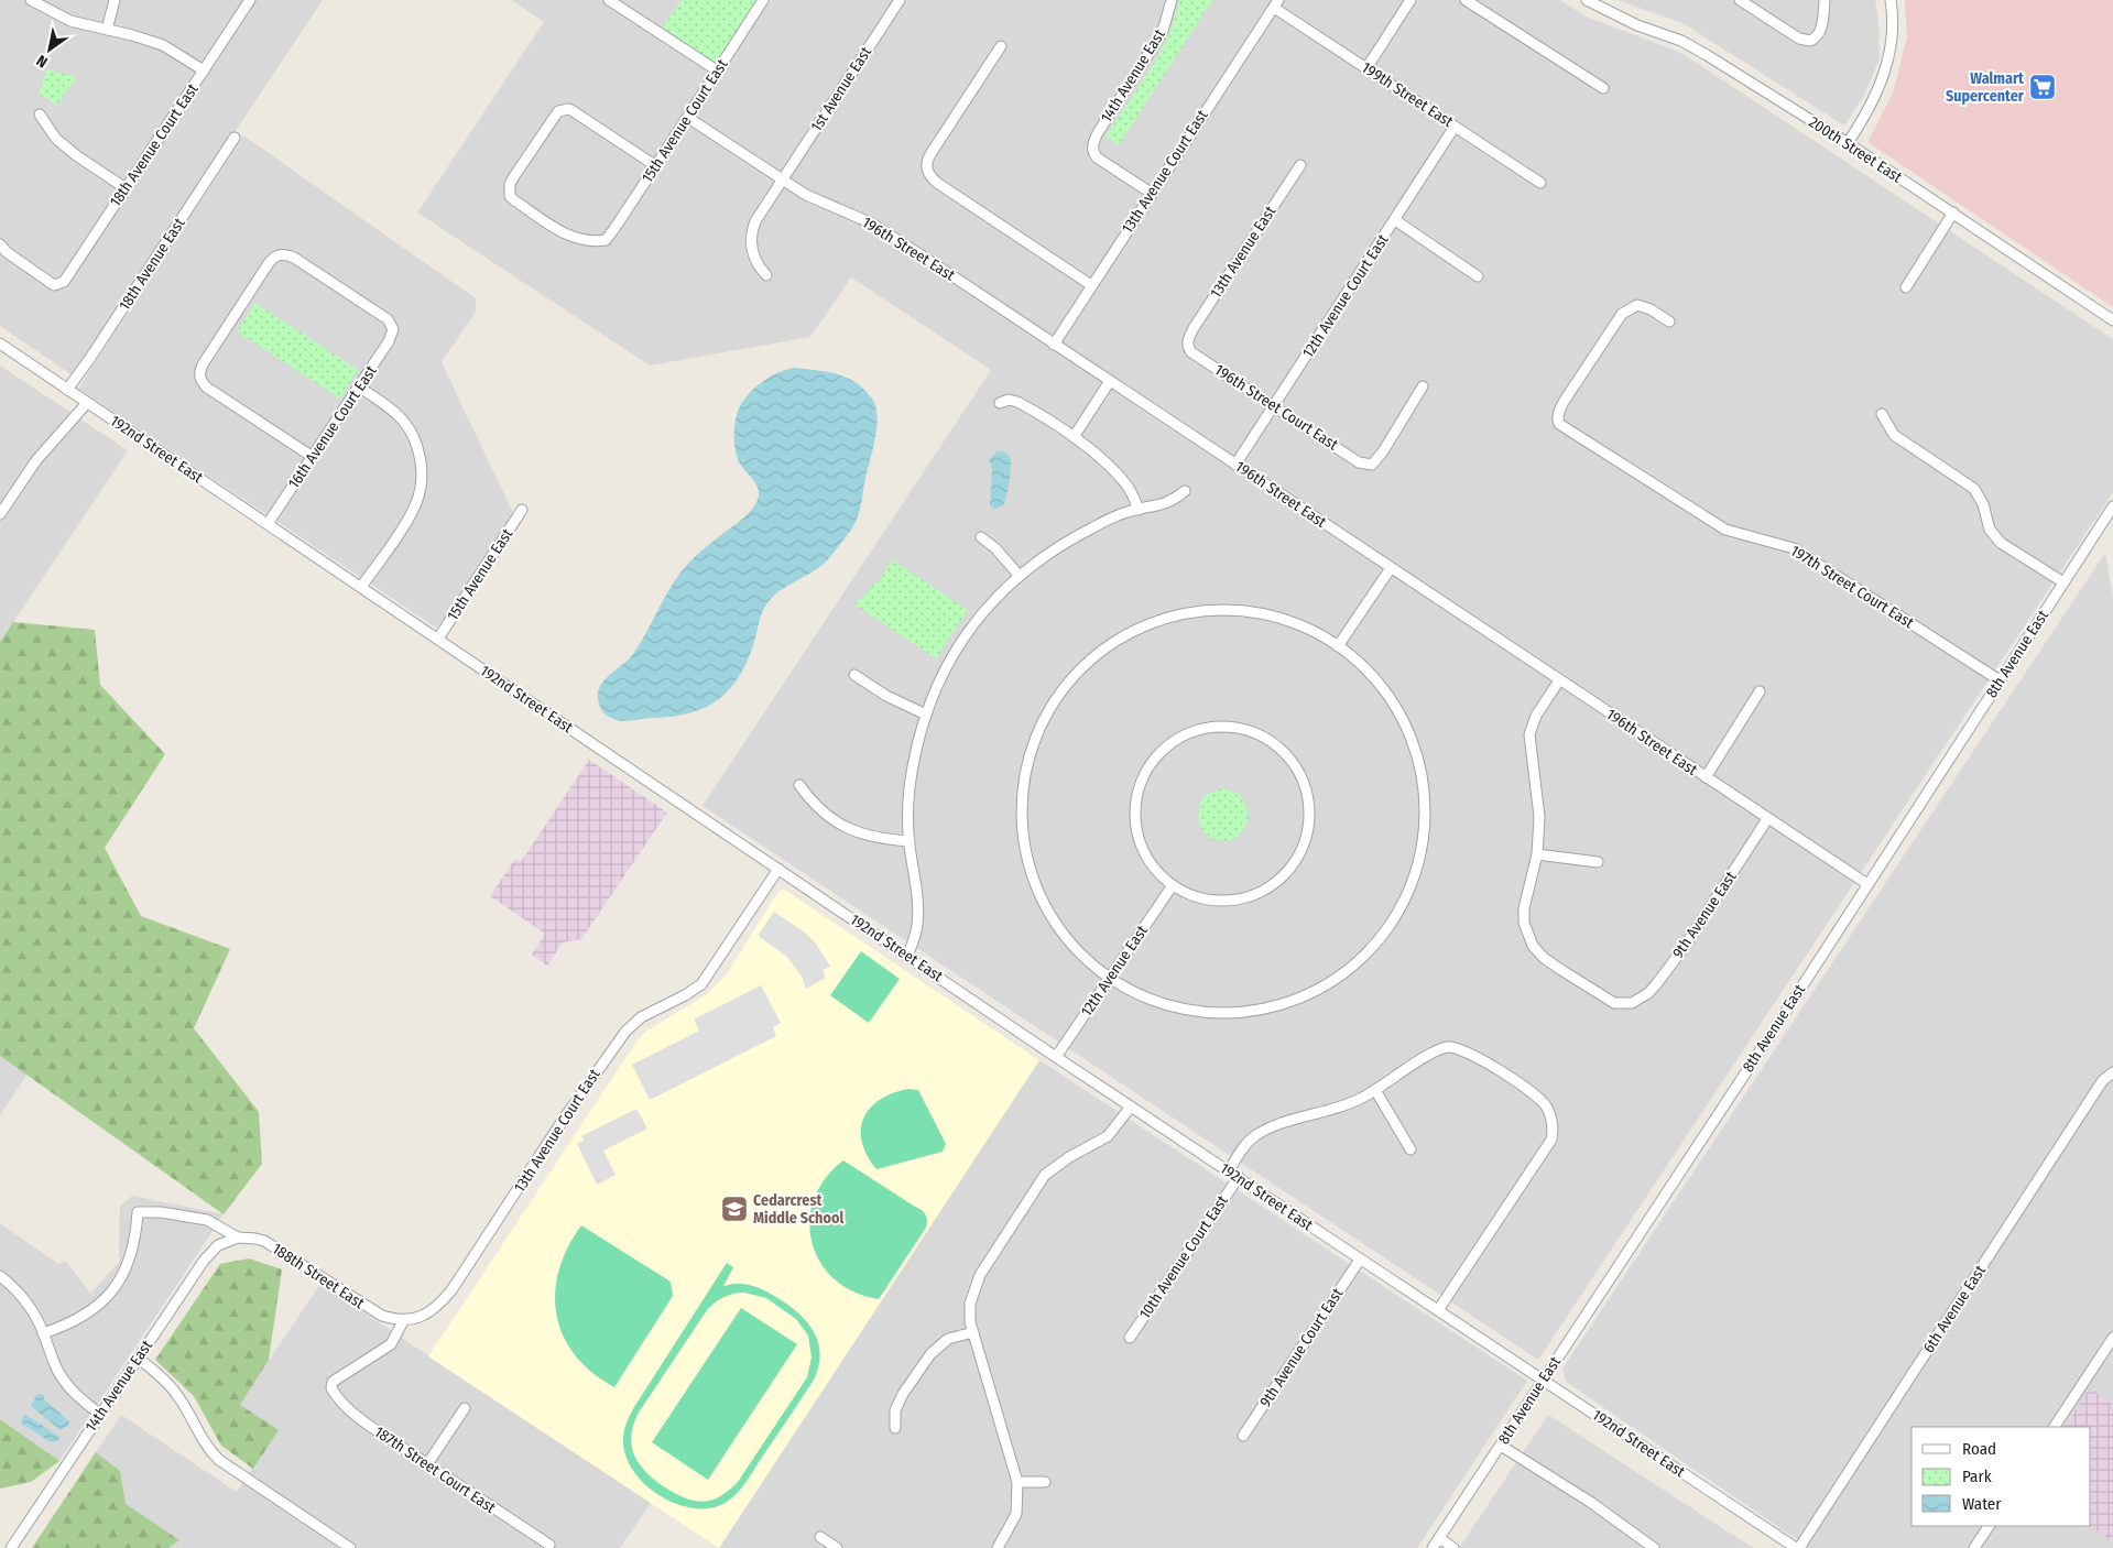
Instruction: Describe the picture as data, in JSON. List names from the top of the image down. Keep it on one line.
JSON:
{"streets":{"street":["14th Avenue East","1st Avenue East","199th Street East","15th Avenue Court East","18th Avenue Court East","200th Street East","13th Avenue Court East","196th Street East","13th Avenue East","18th Avenue East","12th Avenue Court East","196th Street Court East","16th Avenue Court East","192nd Street East","15th Avenue East","197th Street Court East","8th Avenue East","9th Avenue East","12th Avenue East","10th Avenue Court East","188th Street East","6th Avenue East","9th Avenue Court East","187th Street Court East"]},"crossings":[["14th Avenue East","13th Avenue Court East"],["14th Avenue East","188th Street East"],["1st Avenue East","196th Street East"],["199th Street East","13th Avenue Court East"],["199th Street East","12th Avenue Court East"],["15th Avenue Court East","196th Street East"],["13th Avenue Court East","196th Street East"],["13th Avenue Court East","192nd Street East"],["13th Avenue Court East","188th Street East"],["13th Avenue Court East","187th Street Court East"],["196th Street East","12th Avenue Court East"],["196th Street East","8th Avenue East"],["196th Street East","9th Avenue East"],["13th Avenue East","196th Street Court East"],["18th Avenue East","192nd Street East"],["12th Avenue Court East","196th Street Court East"],["16th Avenue Court East","192nd Street East"],["192nd Street East","15th Avenue East"],["192nd Street East","8th Avenue East"],["192nd Street East","12th Avenue East"],["192nd Street East","10th Avenue Court East"],["192nd Street East","6th Avenue East"],["192nd Street East","9th Avenue Court East"],["197th Street Court East","8th Avenue East"],["188th Street East","187th Street Court East"]],"places":{"supermarket":["Walmart Supercenter"],"school or university":["Cedarcrest Middle School"]},"legend":["Road","Park","Water"],"north":"bottom left"}
